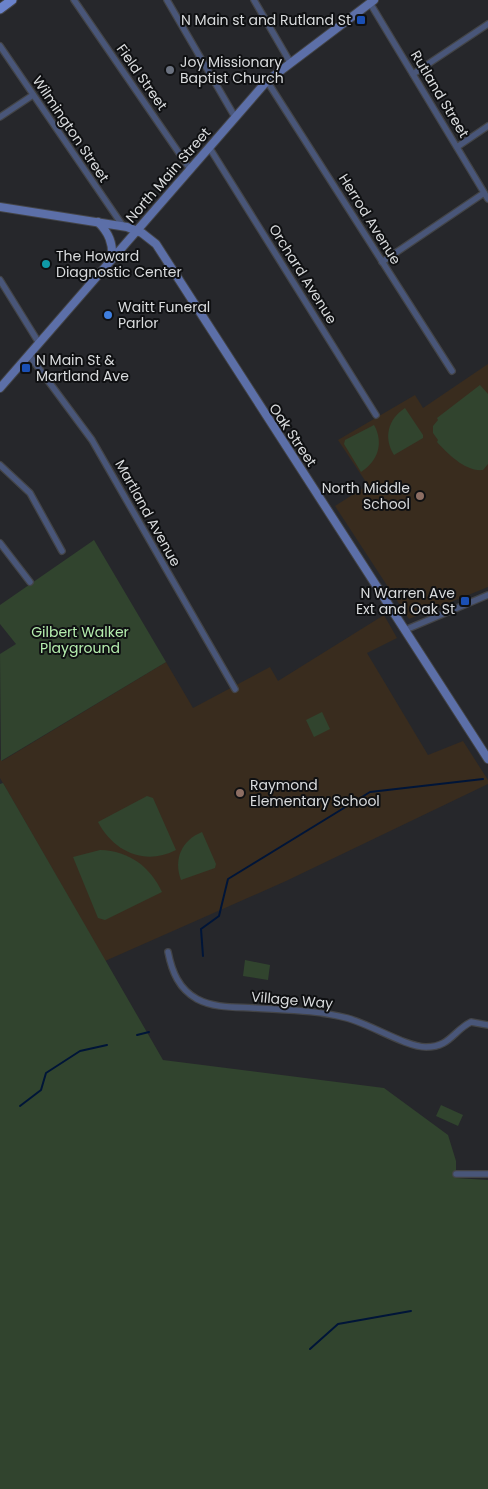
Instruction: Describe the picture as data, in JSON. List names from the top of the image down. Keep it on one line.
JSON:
{"streets":{"main road":["North Main Street","Oak Street"],"street":["Field Street","Rutland Street","Wilmington Street","Herrod Avenue","Orchard Avenue","Martland Avenue","Village Way"]},"crossings":[["Field Street","North Main Street"],["Rutland Street","North Main Street"],["North Main Street","Herrod Avenue"],["North Main Street","Orchard Avenue"],["North Main Street","Oak Street"],["North Main Street","Martland Avenue"]],"parks":["Gilbert Walker Playground"],"places":{"transit":["N Main st and Rutland St","N Main St & Martland Ave","N Warren Ave Ext and Oak St"],"other":["Joy Missionary Baptist Church","The Howard Diagnostic Center","Waitt Funeral Parlor","North Middle School","Raymond Elementary School"]}}
